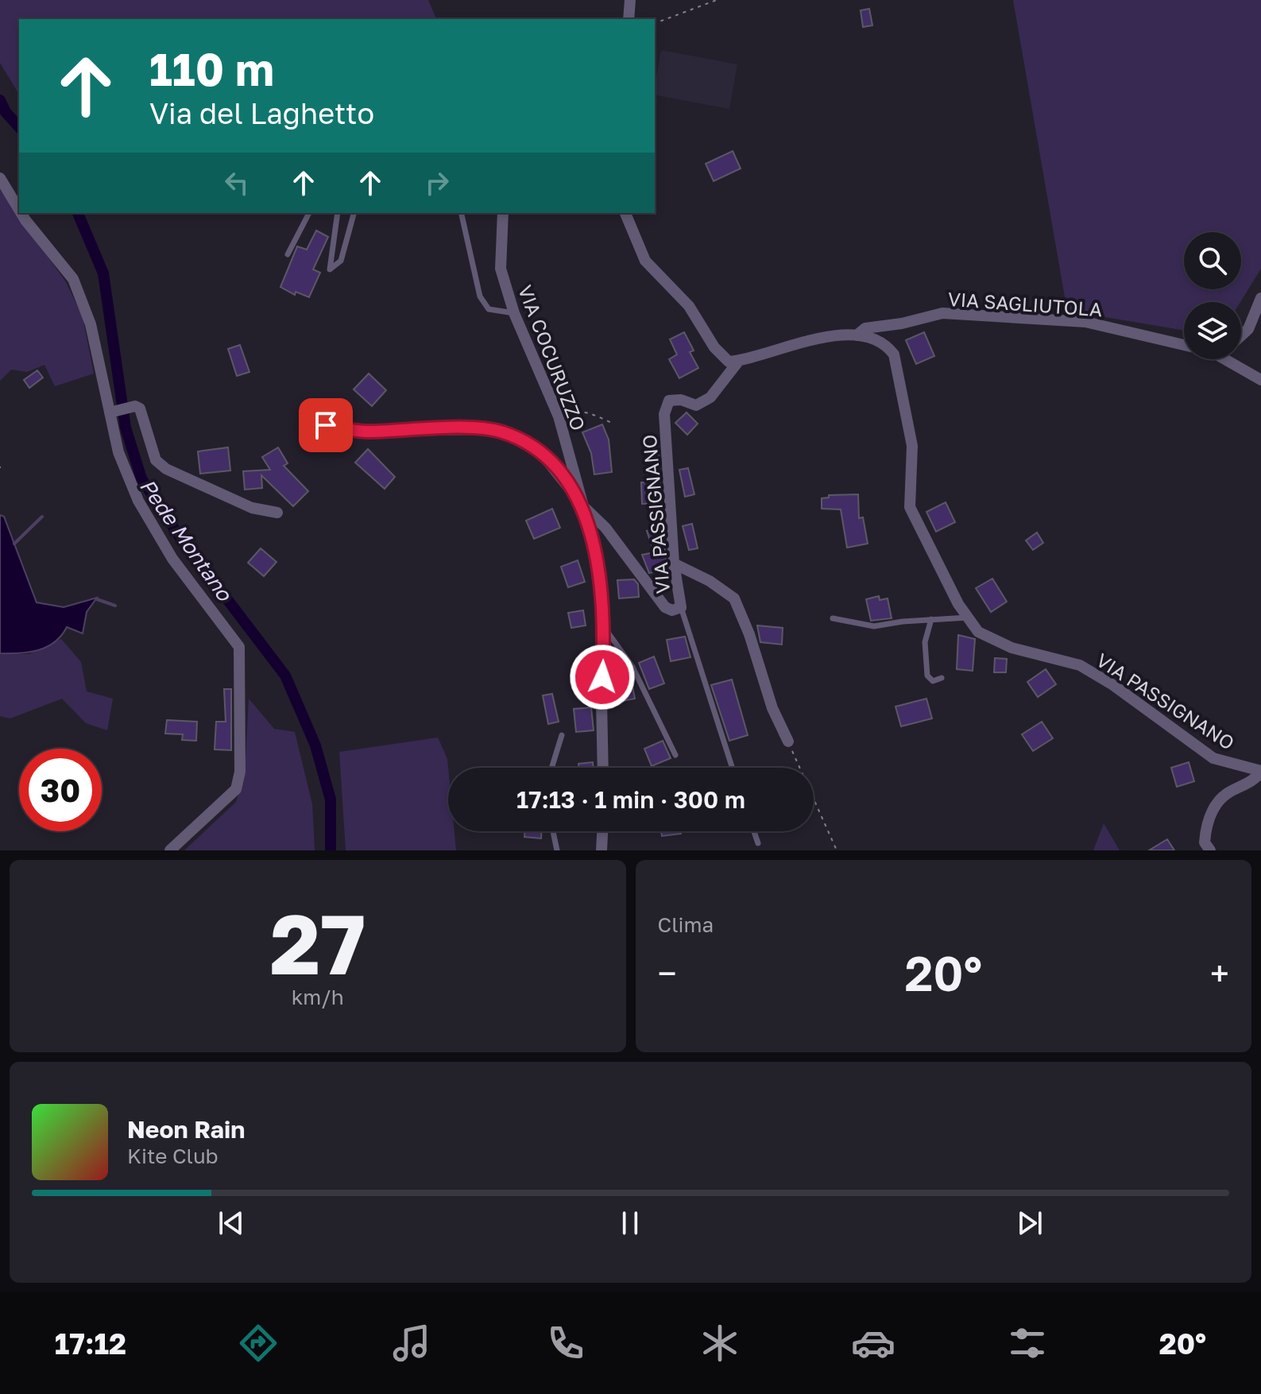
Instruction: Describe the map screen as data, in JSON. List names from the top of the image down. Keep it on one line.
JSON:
{"streets":{"street":["VIA SAGLIUTOLA","VIA COCURUZZO","VIA PASSIGNANO"]},"crossings":[["VIA SAGLIUTOLA","VIA PASSIGNANO"],["VIA COCURUZZO","VIA PASSIGNANO"]],"water":["Pede Montano"],"page":{"turn":["110 m","Via del Laghetto"],"limit":"30","trip":"17:13 · 1 min · 300 m","tile":[["27","km/h"],"Clima"],"heat":["−","20°","+"],"song":["Neon Rain","Kite Club"],"tabs":["17:12","20°"]}}
